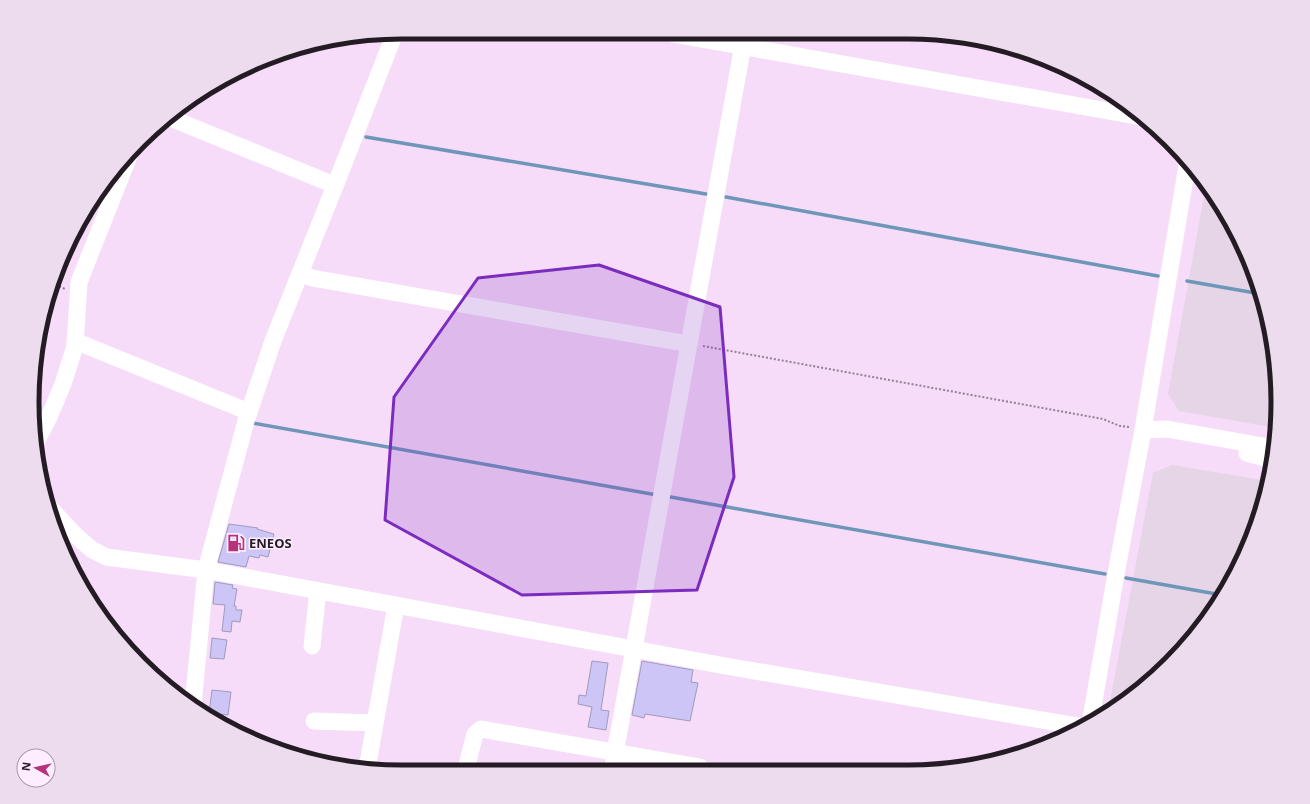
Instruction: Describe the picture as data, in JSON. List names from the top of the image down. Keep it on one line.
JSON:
{"places":{"fuel station":["ENEOS"]},"north":"left"}
